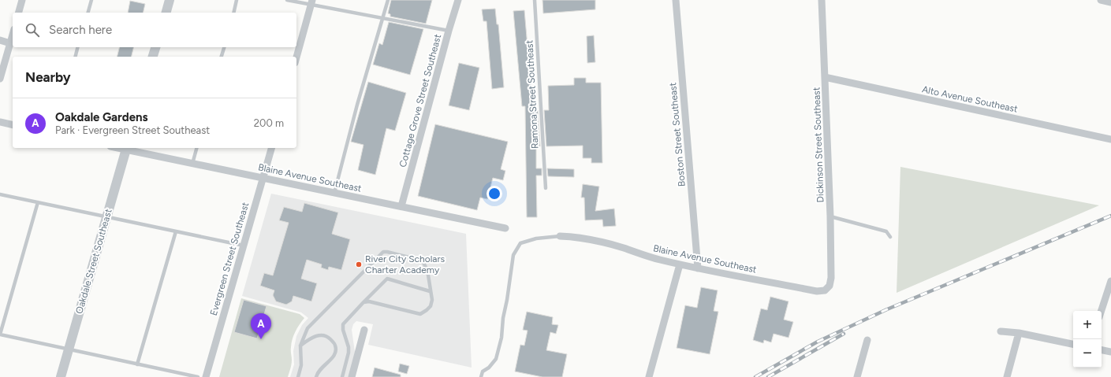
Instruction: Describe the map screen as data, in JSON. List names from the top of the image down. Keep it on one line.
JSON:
{"streets":{"street":["Alto Avenue Southeast","Cottage Grove Street Southeast","Boston Street Southeast","Dickinson Street Southeast","Blaine Avenue Southeast","Evergreen Street Southeast","Oakdale Street Southeast"],"lane":["Ramona Street Southeast"]},"crossings":[["Alto Avenue Southeast","Dickinson Street Southeast"],["Cottage Grove Street Southeast","Blaine Avenue Southeast"],["Boston Street Southeast","Blaine Avenue Southeast"],["Dickinson Street Southeast","Blaine Avenue Southeast"],["Blaine Avenue Southeast","Evergreen Street Southeast"],["Blaine Avenue Southeast","Oakdale Street Southeast"]],"places":["River City Scholars Charter Academy"],"page":{"search":"Search here","heading":"Nearby","list":[{"mark":"A","name":"Oakdale Gardens","note":"Park · Evergreen Street Southeast","value":"200 m"}],"map_buttons":["+","−"],"pins":"A"}}
